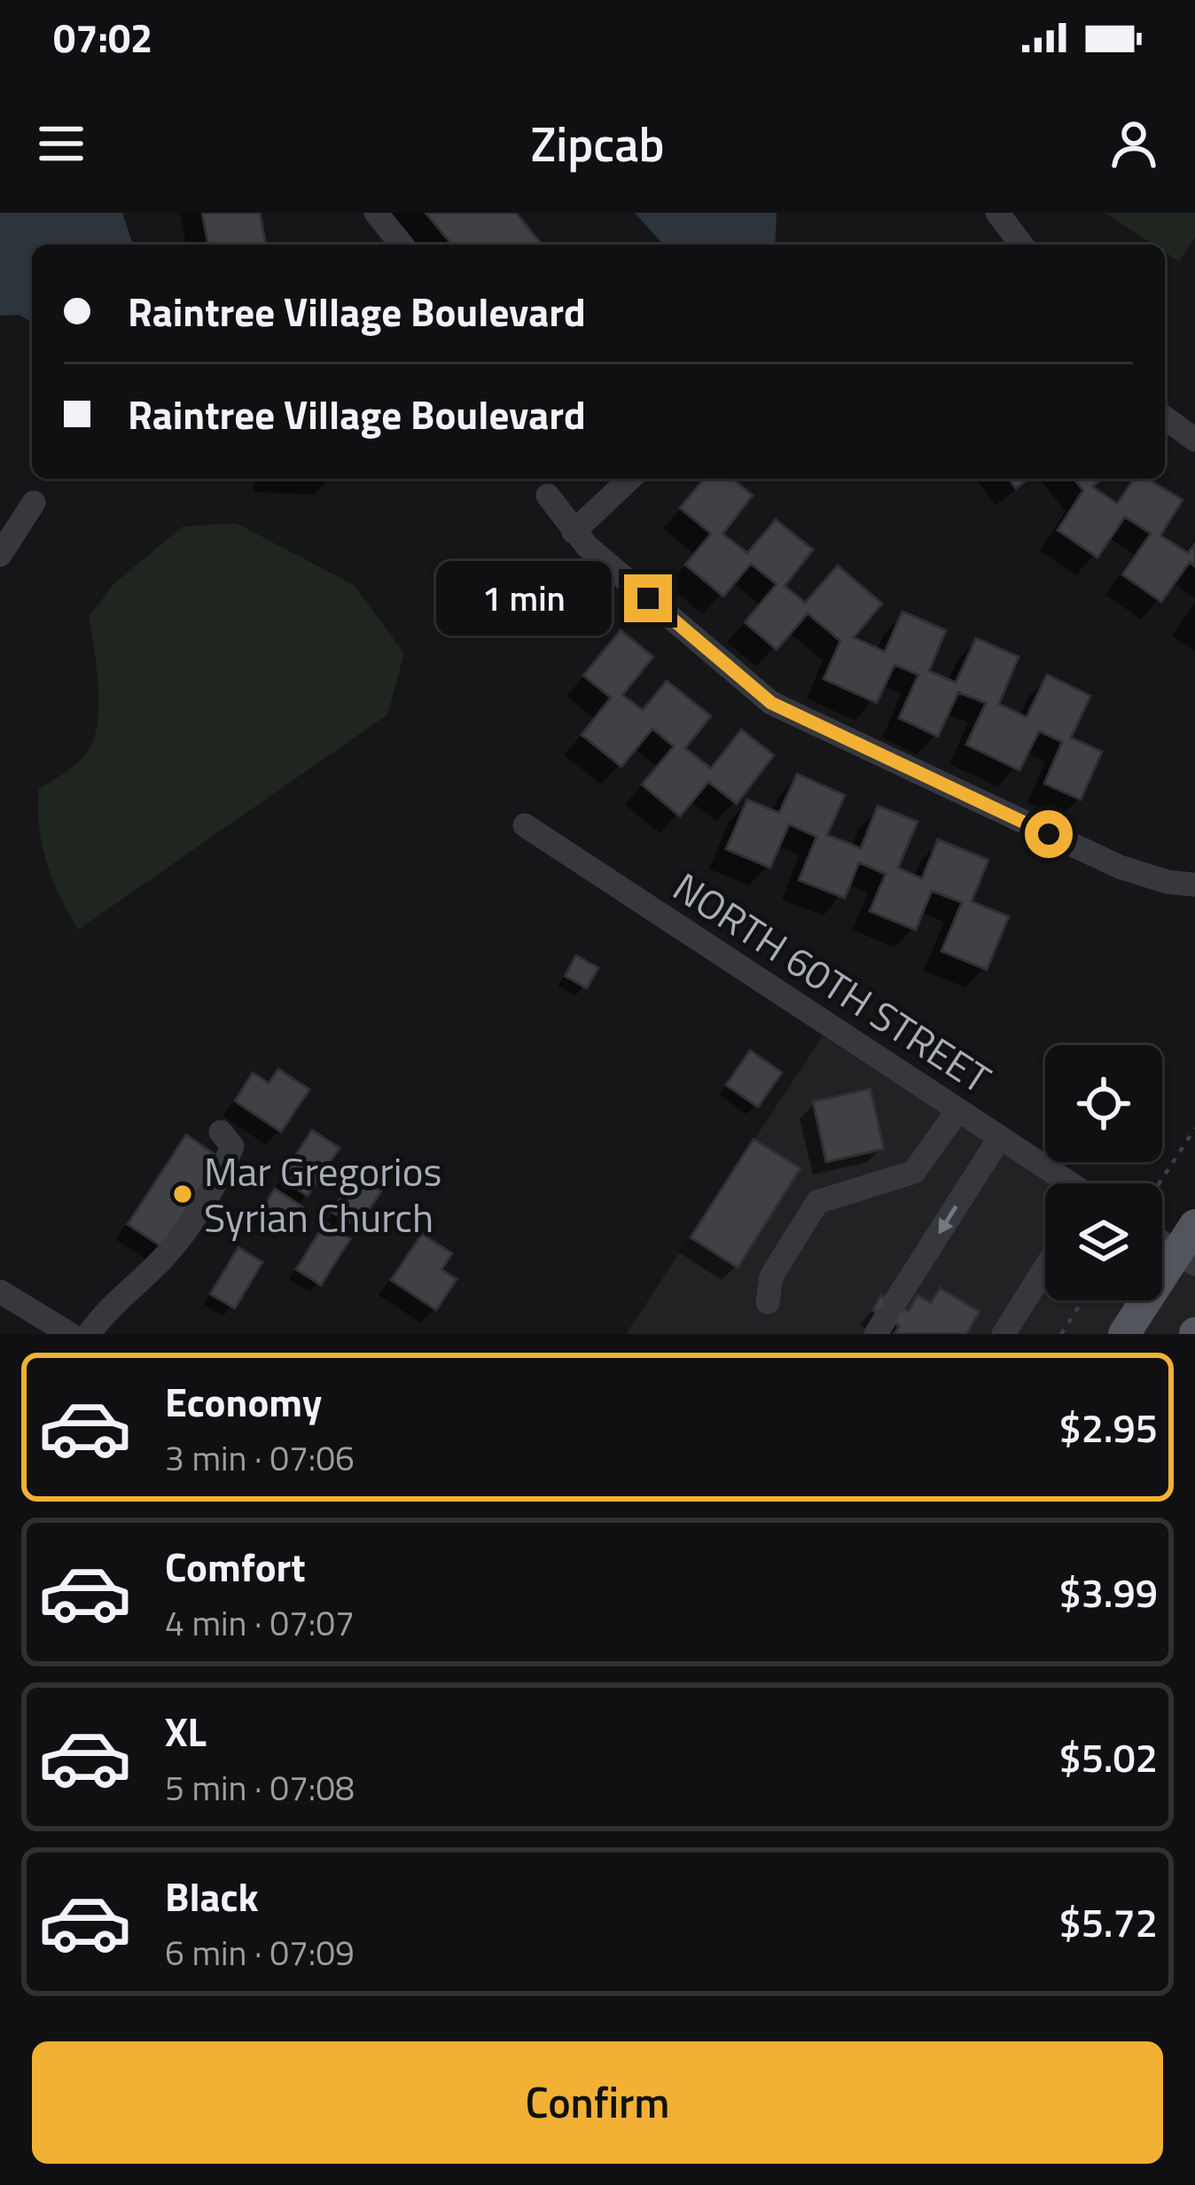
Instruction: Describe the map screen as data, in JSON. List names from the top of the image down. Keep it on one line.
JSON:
{"streets":{"street":["NORTH 60TH STREET"]},"places":["Mar Gregorios Syrian Church"],"page":{"status":"07:02","header":"Zipcab","banner":["Raintree Village Boulevard","Raintree Village Boulevard"],"bubble":"1 min","list":[{"name":"Economy","note":"3 min · 07:06","value":"$2.95"},{"name":"Comfort","note":"4 min · 07:07","value":"$3.99"},{"name":"XL","note":"5 min · 07:08","value":"$5.02"},{"name":"Black","note":"6 min · 07:09","value":"$5.72"}],"buttons":"Confirm"}}
